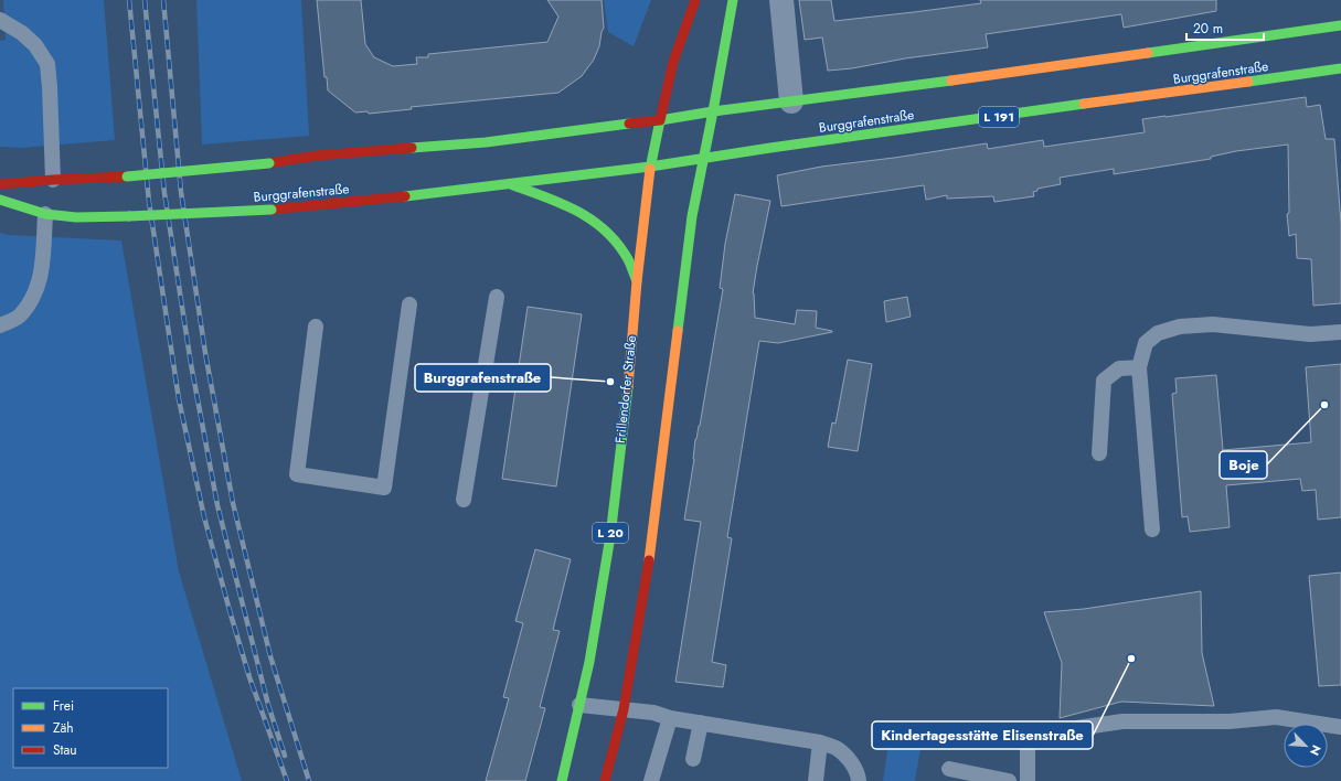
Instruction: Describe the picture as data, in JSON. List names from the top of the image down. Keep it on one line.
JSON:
{"streets":{"main road":["Burggrafenstraße","L 191","Frillendorfer Straße","L 20"]},"crossings":[["Burggrafenstraße","Frillendorfer Straße"],["Burggrafenstraße","L 20"],["Frillendorfer Straße","L 20"]],"places":["Burggrafenstraße","Boje","Kindertagesstätte Elisenstraße"],"legend":["Frei","Zäh","Stau"],"scale_bar":"20 m","north":"bottom right"}
